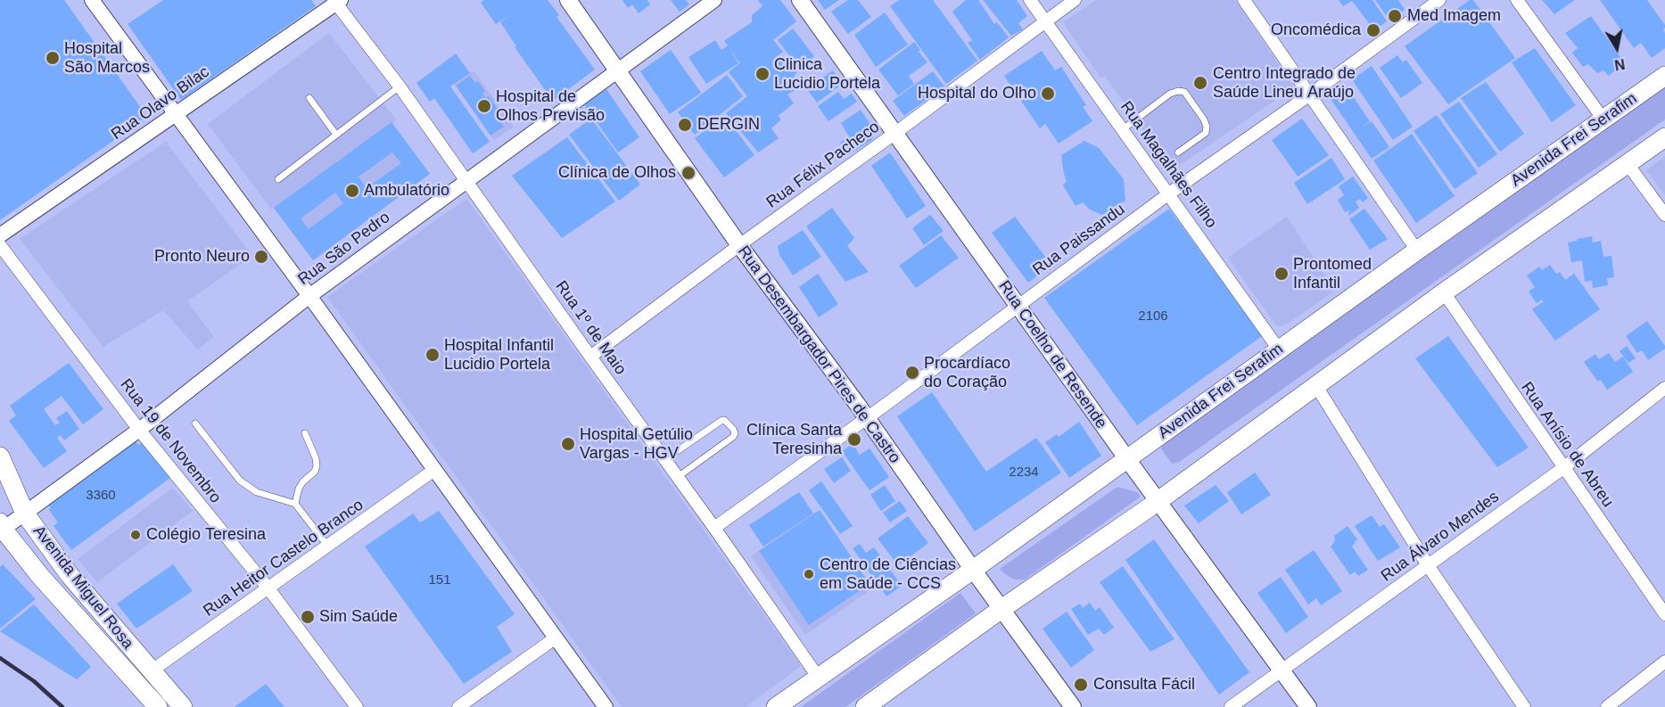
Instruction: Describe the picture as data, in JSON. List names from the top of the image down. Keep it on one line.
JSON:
{"streets":{"main road":["Avenida Frei Serafim","Rua Desembargador Pires de Castro","Rua Coelho de Resende","Avenida Miguel Rosa"],"street":["Rua Olavo Bilac","Rua Félix Pacheco","Rua Magalhães Filho","Rua Paissandu","Rua São Pedro","Rua 1º de Maio","Rua 19 de Novembro","Rua Anísio de Abreu","Rua Álvaro Mendes","Rua Heitor Castelo Branco"]},"crossings":[["Rua Olavo Bilac","Rua 1º de Maio"],["Avenida Frei Serafim","Rua Magalhães Filho"],["Avenida Frei Serafim","Rua 1º de Maio"],["Avenida Frei Serafim","Rua Desembargador Pires de Castro"],["Avenida Frei Serafim","Rua Coelho de Resende"],["Rua Félix Pacheco","Rua Magalhães Filho"],["Rua Félix Pacheco","Rua 1º de Maio"],["Rua Félix Pacheco","Rua Desembargador Pires de Castro"],["Rua Félix Pacheco","Rua Coelho de Resende"],["Rua Magalhães Filho","Rua Paissandu"],["Rua Paissandu","Rua 1º de Maio"],["Rua Paissandu","Rua Desembargador Pires de Castro"],["Rua Paissandu","Rua Coelho de Resende"],["Rua São Pedro","Rua 1º de Maio"],["Rua São Pedro","Rua Desembargador Pires de Castro"],["Rua São Pedro","Rua 19 de Novembro"],["Rua São Pedro","Avenida Miguel Rosa"],["Rua Coelho de Resende","Rua Álvaro Mendes"],["Rua 19 de Novembro","Rua Heitor Castelo Branco"],["Rua Anísio de Abreu","Rua Álvaro Mendes"],["Rua Heitor Castelo Branco","Avenida Miguel Rosa"]],"places":["Med Imagem","Oncomédica","Hospital São Marcos","Clinica Lucidio Portela","Centro Integrado de Saúde Lineu Araújo","Hospital do Olho","Hospital de Olhos Previsão","DERGIN","Clínica de Olhos","Ambulatório","Pronto Neuro","Prontomed Infantil","Hospital Infantil Lucidio Portela","Procardíaco do Coração","Clínica Santa Teresinha","Hospital Getúlio Vargas - HGV","Colégio Teresina","Centro de Ciências em Saúde - CCS","Sim Saúde","Consulta Fácil"],"house_numbers":["2106","2234","3360","151"],"north":"bottom"}
